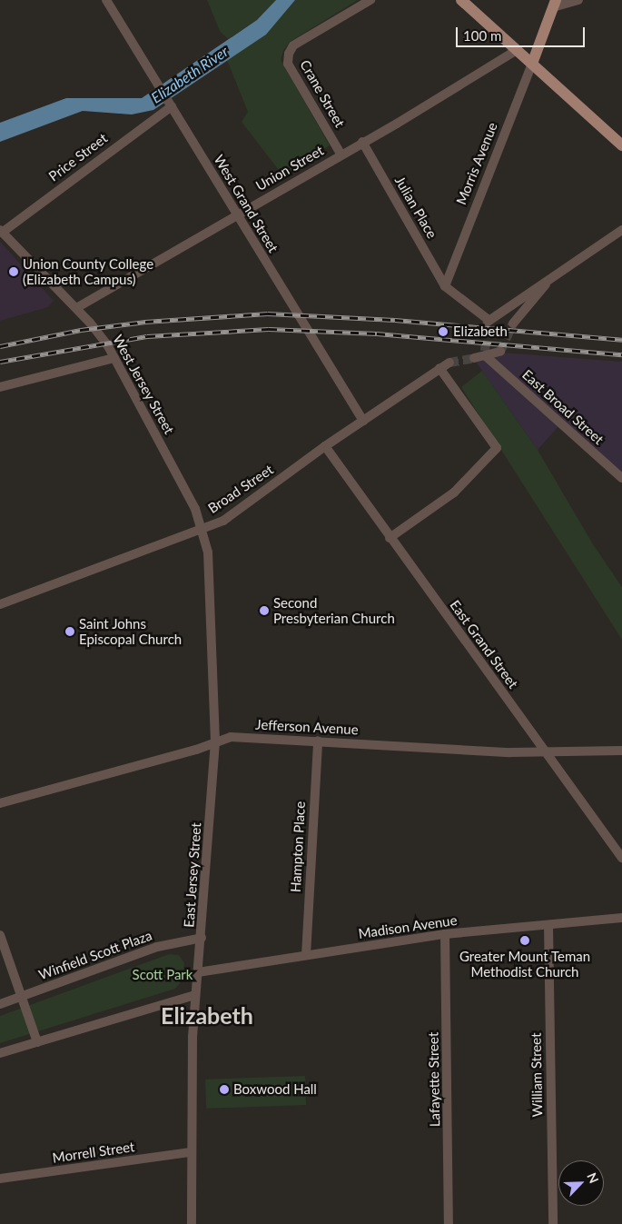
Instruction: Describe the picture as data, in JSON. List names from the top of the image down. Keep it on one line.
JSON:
{"streets":{"main road":["Morris Avenue"],"street":["Crane Street","Price Street","Union Street","West Grand Street","Julian Place","West Jersey Street","East Broad Street","Broad Street","East Grand Street","Jefferson Avenue","Hampton Place","East Jersey Street","Madison Avenue","Winfield Scott Plaza","William Street","Lafayette Street","Morrell Street"]},"crossings":[["Crane Street","Union Street"],["Price Street","West Grand Street"],["Price Street","West Jersey Street"],["Morris Avenue","Julian Place"],["Union Street","West Grand Street"],["Union Street","Julian Place"],["Union Street","West Jersey Street"],["West Grand Street","Broad Street"],["West Jersey Street","Broad Street"],["West Jersey Street","East Jersey Street"],["Broad Street","East Grand Street"],["Broad Street","East Jersey Street"],["East Grand Street","Jefferson Avenue"],["Jefferson Avenue","Hampton Place"],["Jefferson Avenue","East Jersey Street"],["Hampton Place","Madison Avenue"],["East Jersey Street","Madison Avenue"],["East Jersey Street","Winfield Scott Plaza"],["East Jersey Street","Morrell Street"],["Madison Avenue","William Street"],["Madison Avenue","Lafayette Street"]],"districts":["Elizabeth"],"water":["Elizabeth River"],"parks":["Scott Park"],"places":["Union County College (Elizabeth Campus)","Elizabeth","Second Presbyterian Church","Saint Johns Episcopal Church","Greater Mount Teman Methodist Church","Boxwood Hall"],"scale_bar":"100 m","north":"top right"}
